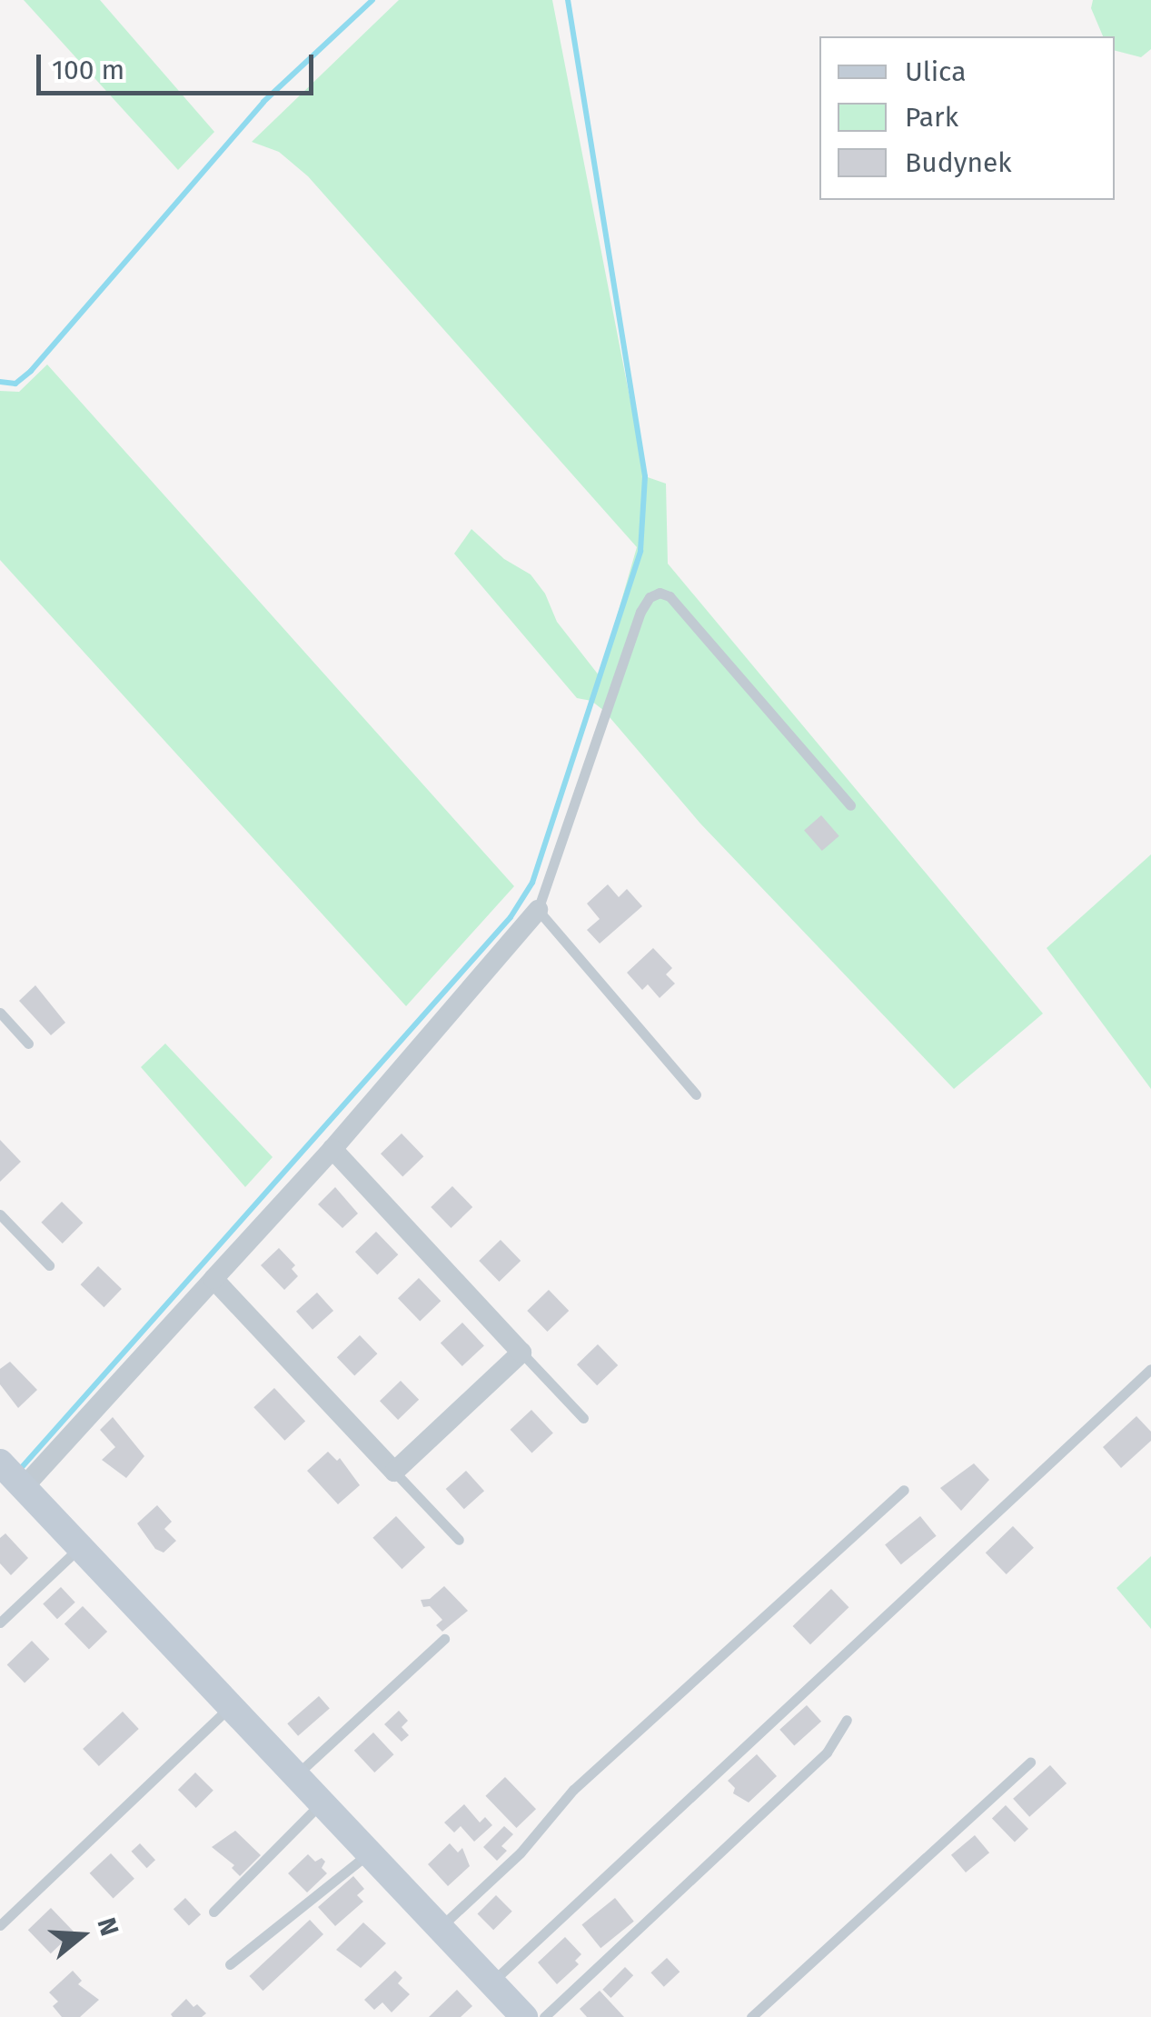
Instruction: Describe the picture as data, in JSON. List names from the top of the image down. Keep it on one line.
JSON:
{"legend":["Ulica","Park","Budynek"],"scale_bar":"100 m","north":"right"}
